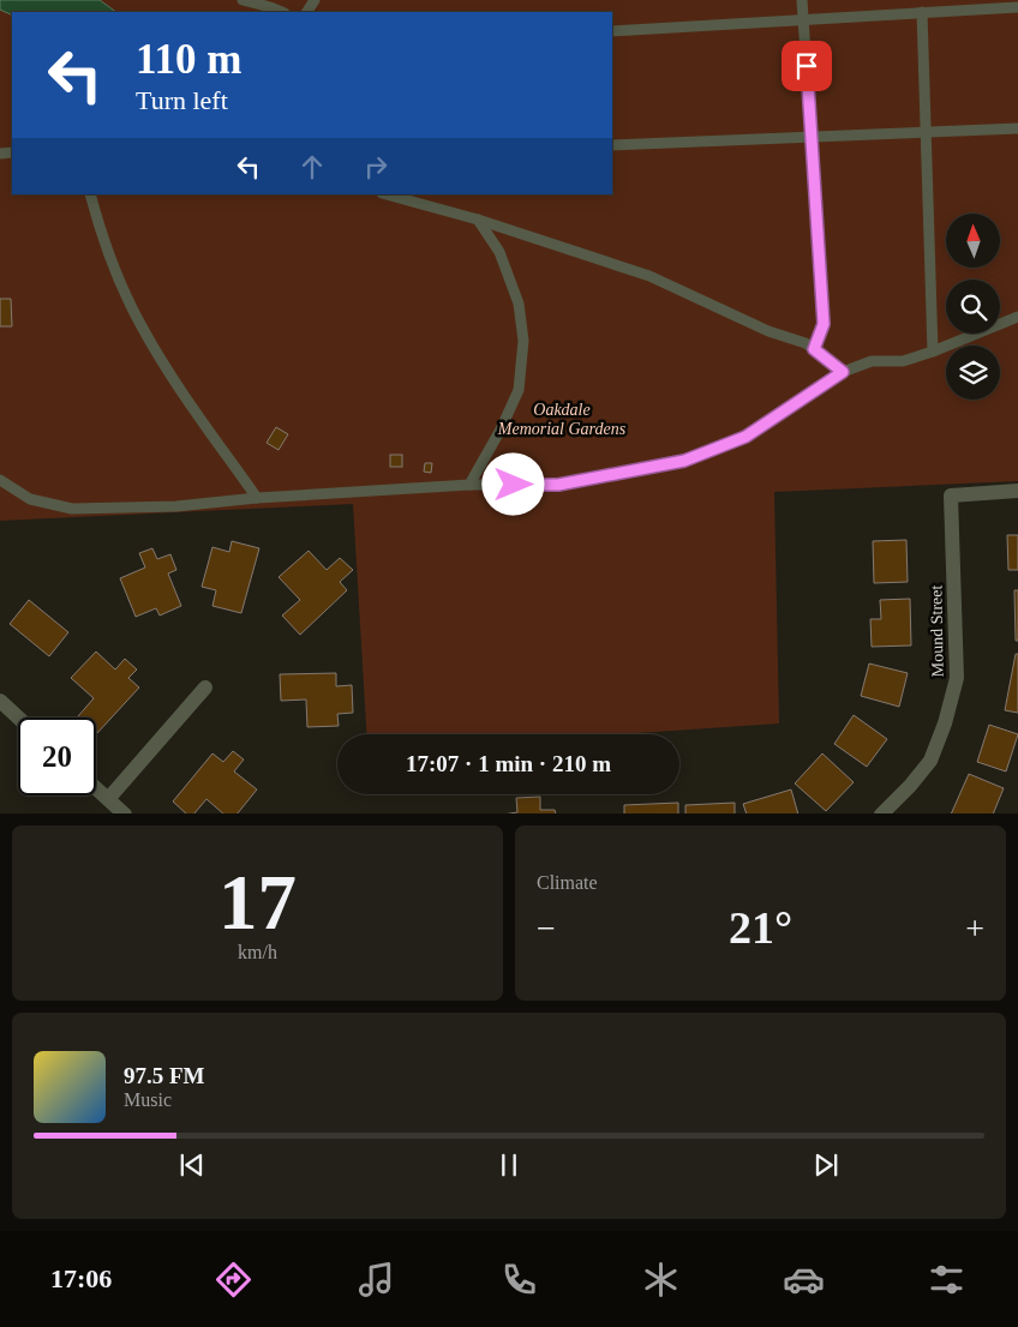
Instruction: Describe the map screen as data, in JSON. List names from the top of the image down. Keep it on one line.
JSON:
{"streets":{"street":["Mound Street"]},"parks":["Oakdale Memorial Gardens"],"north":"top","page":{"turn":["110 m","Turn left"],"limit":"20","trip":"17:07 · 1 min · 210 m","tile":[["17","km/h"],"Climate"],"heat":["−","21°","+"],"song":["97.5 FM","Music"],"tabs":"17:06"}}
